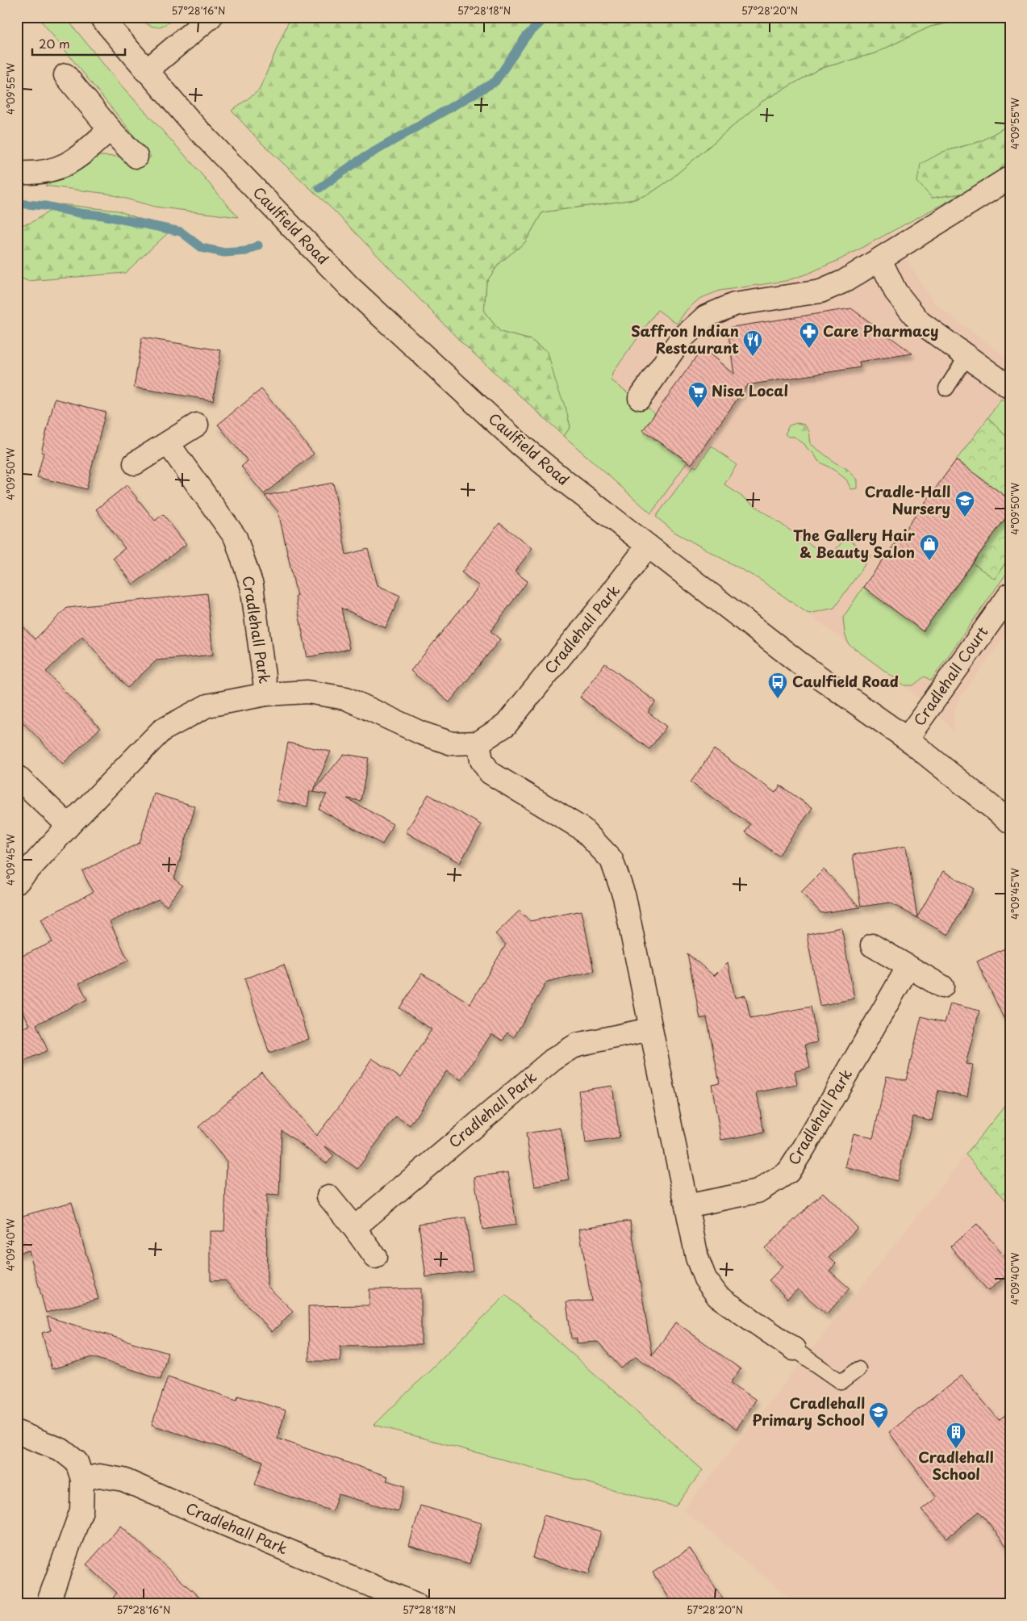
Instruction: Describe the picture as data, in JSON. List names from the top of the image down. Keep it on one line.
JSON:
{"streets":{"street":["Caulfield Road","Cradlehall Park","Cradlehall Court"]},"crossings":[["Caulfield Road","Cradlehall Park"],["Caulfield Road","Cradlehall Court"]],"places":{"pharmacy":["Care Pharmacy"],"restaurant":["Saffron Indian Restaurant"],"supermarket":["Nisa Local"],"school or university":["Cradle-Hall Nursery","Cradlehall Primary School"],"shop":["The Gallery Hair & Beauty Salon"],"bus stop":["Caulfield Road"],"building":["Cradlehall School"]},"scale_bar":"20 m","coordinates":["57°28'16\"N","57°28'18\"N","57°28'20\"N","4°09'55\"W","4°09'50\"W","4°09'45\"W","4°09'40\"W"]}
